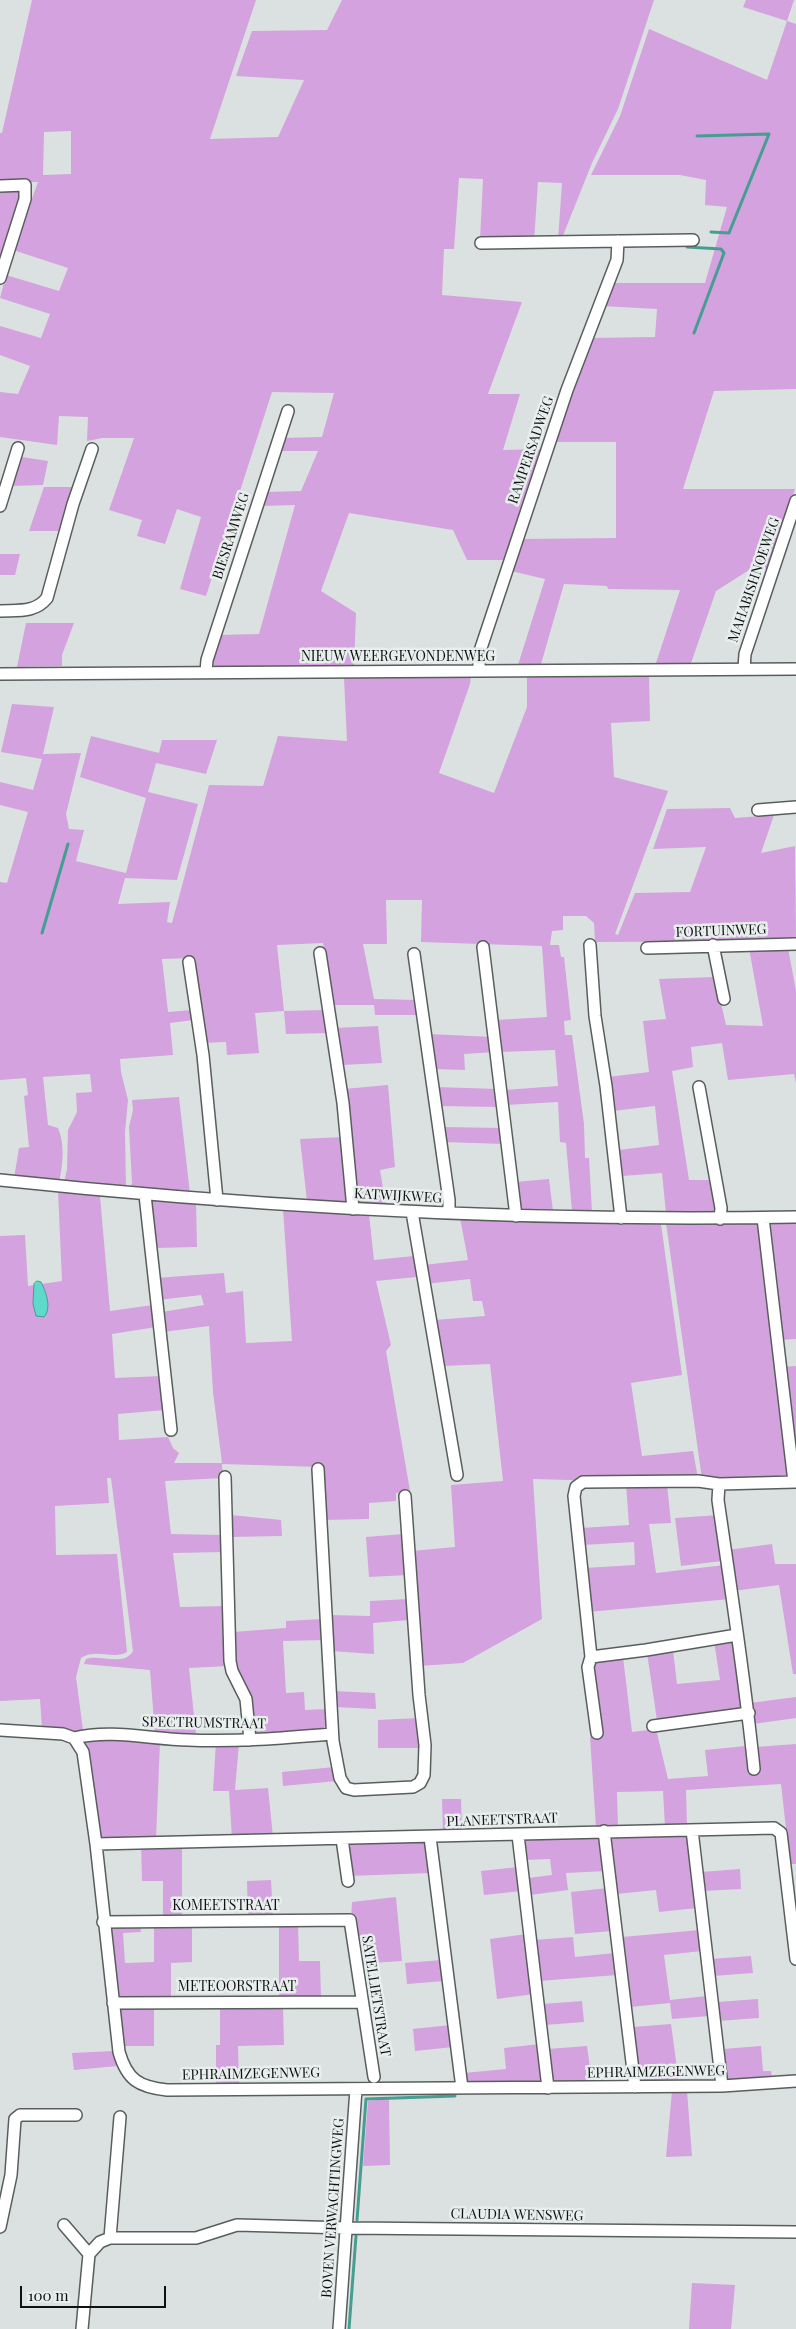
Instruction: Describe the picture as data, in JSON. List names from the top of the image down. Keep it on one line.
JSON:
{"streets":{"street":["RAMPERSADWEG","BIESRAMWEG","MAHABISHNOEWEG","NIEUW WEERGEVONDENWEG","FORTUINWEG","KATWIJKWEG","SPECTRUMSTRAAT","PLANEETSTRAAT","KOMEETSTRAAT","METEOORSTRAAT","SATELLIETSTRAAT","EPHRAIMZEGENWEG","BOVEN VERWACHTINGWEG","CLAUDIA WENSWEG"]},"crossings":[["RAMPERSADWEG","NIEUW WEERGEVONDENWEG"],["BIESRAMWEG","NIEUW WEERGEVONDENWEG"],["MAHABISHNOEWEG","NIEUW WEERGEVONDENWEG"],["SPECTRUMSTRAAT","EPHRAIMZEGENWEG"],["PLANEETSTRAAT","EPHRAIMZEGENWEG"],["KOMEETSTRAAT","SATELLIETSTRAAT"],["KOMEETSTRAAT","EPHRAIMZEGENWEG"],["METEOORSTRAAT","SATELLIETSTRAAT"],["METEOORSTRAAT","EPHRAIMZEGENWEG"],["EPHRAIMZEGENWEG","BOVEN VERWACHTINGWEG"],["BOVEN VERWACHTINGWEG","CLAUDIA WENSWEG"]],"scale_bar":"100 m"}
